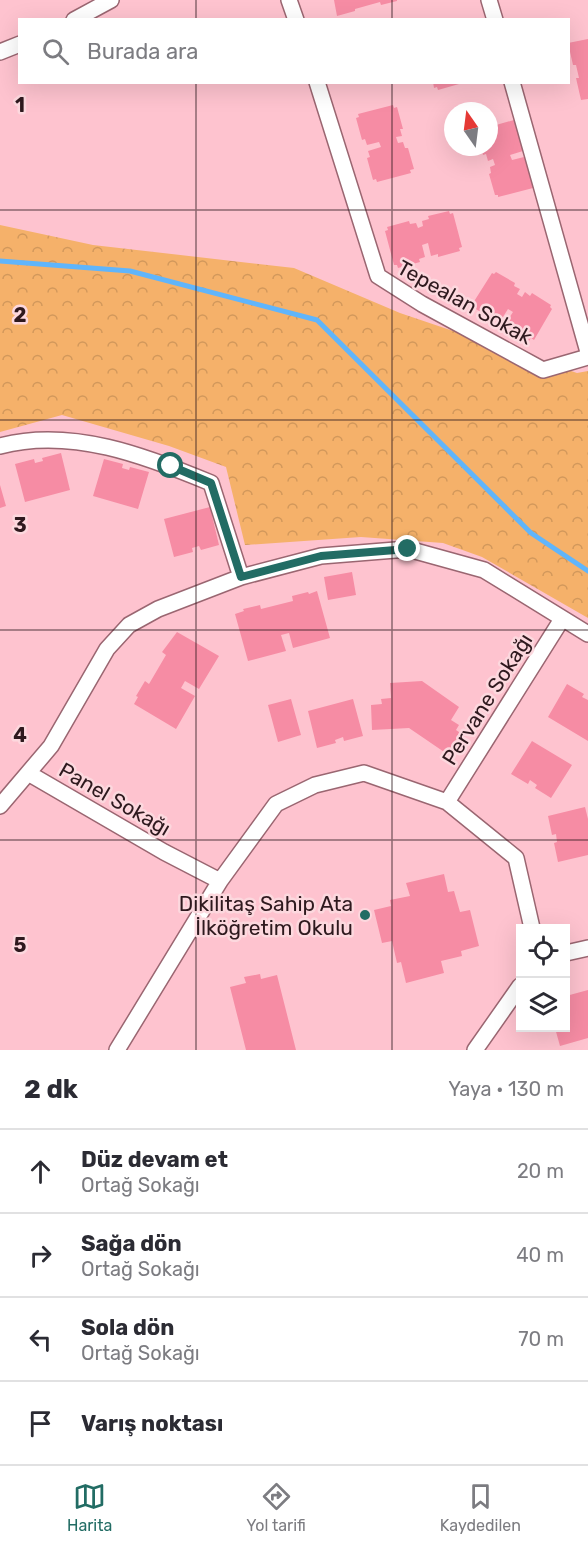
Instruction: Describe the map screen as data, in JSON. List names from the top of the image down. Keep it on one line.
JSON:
{"streets":{"street":["Tepealan Sokak","Pervane Sokağı","Panel Sokağı"]},"places":["Dikilitaş Sahip Ata İlköğretim Okulu"],"north":"top","page":{"search":"Burada ara","heading":["2 dk","Yaya · 130 m"],"list":[["Düz devam et","Ortağ Sokağı","20 m"],["Sağa dön","Ortağ Sokağı","40 m"],["Sola dön","Ortağ Sokağı","70 m"],"Varış noktası"],"nav":["Harita","Yol tarifi","Kaydedilen"]},"grid":{"rows":["1","2","3","4","5"]}}
